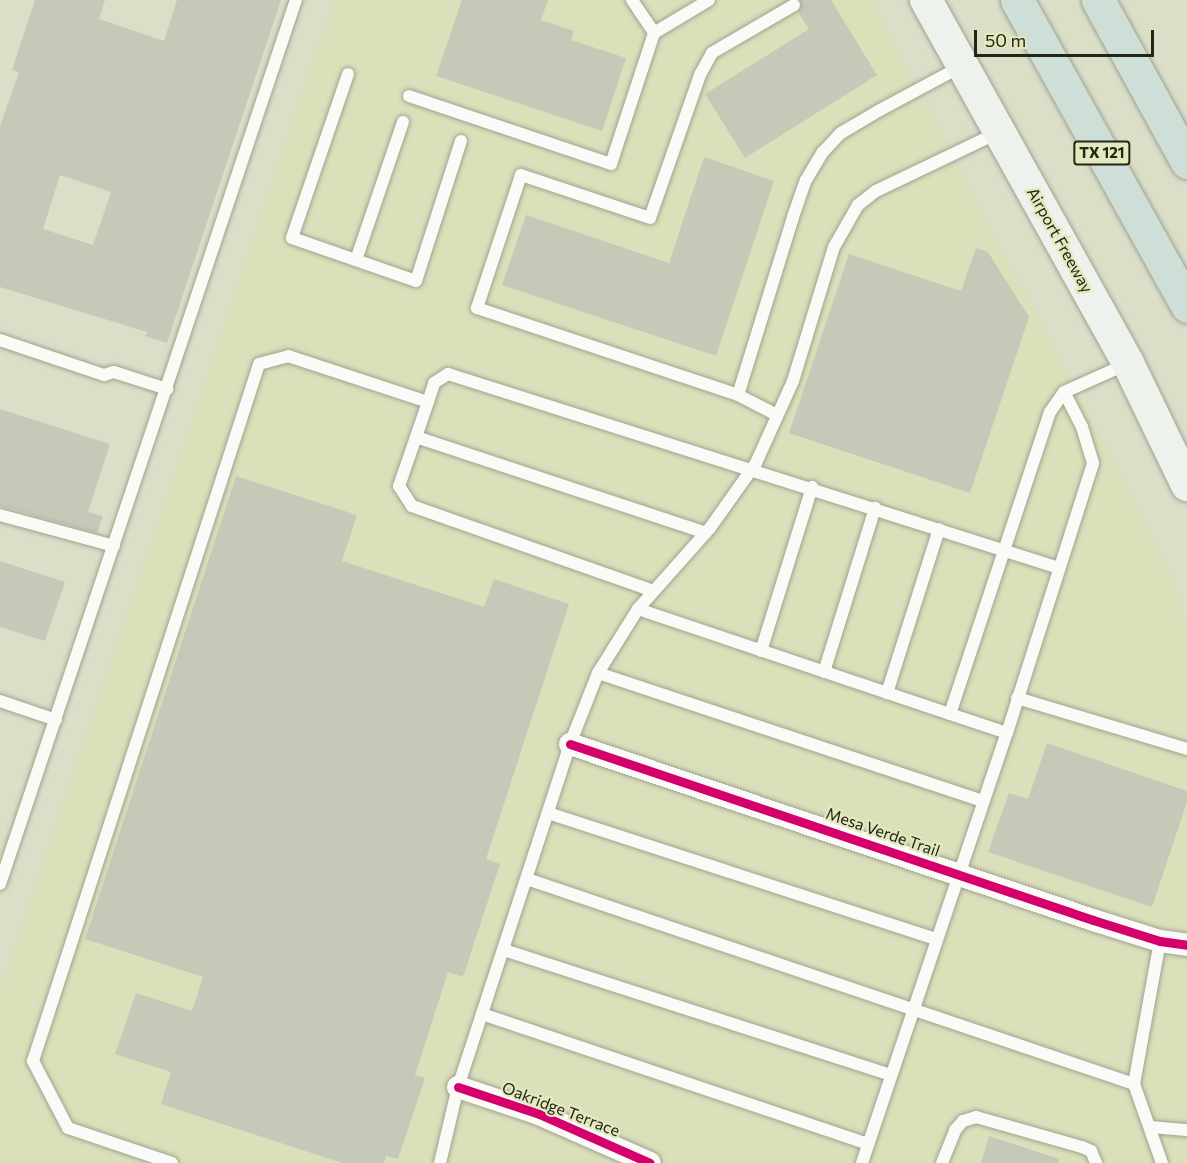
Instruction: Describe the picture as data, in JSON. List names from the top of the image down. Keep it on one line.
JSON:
{"streets":{"highway":["TX 121"],"main road":["Airport Freeway"],"street":["Mesa Verde Trail","Oakridge Terrace"]},"scale_bar":"50 m"}
